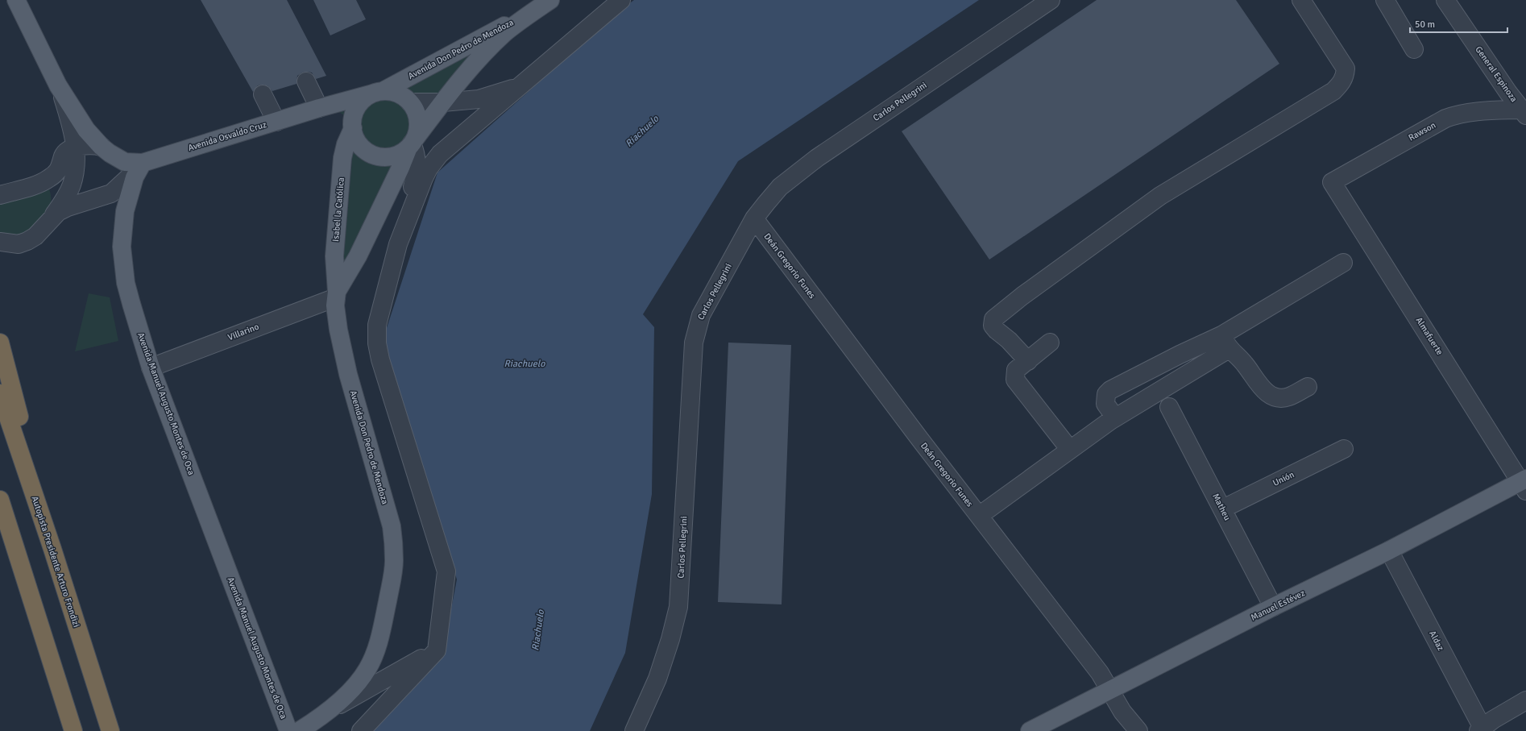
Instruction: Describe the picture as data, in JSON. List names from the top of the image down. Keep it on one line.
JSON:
{"streets":{"highway":["Autopista Presidente Arturo Frondizi"],"main road":["Avenida Don Pedro de Mendoza","Avenida Osvaldo Cruz","Isabel la Católica","Avenida Manuel Augusto Montes de Oca","Manuel Estévez"],"street":["General Espinoza","Carlos Pellegrini","Rawson","Deán Gregorio Funes","Villarino","Almafuerte","Unión","Matheu","Aldaz"]},"crossings":[["Avenida Don Pedro de Mendoza","Avenida Osvaldo Cruz"],["Avenida Don Pedro de Mendoza","Isabel la Católica"],["Avenida Don Pedro de Mendoza","Villarino"],["General Espinoza","Rawson"],["Carlos Pellegrini","Deán Gregorio Funes"],["Rawson","Almafuerte"],["Avenida Osvaldo Cruz","Isabel la Católica"],["Avenida Osvaldo Cruz","Avenida Manuel Augusto Montes de Oca"],["Isabel la Católica","Villarino"],["Deán Gregorio Funes","Manuel Estévez"],["Villarino","Avenida Manuel Augusto Montes de Oca"],["Almafuerte","Manuel Estévez"],["Unión","Matheu"],["Matheu","Manuel Estévez"],["Manuel Estévez","Aldaz"]],"water":["Riachuelo"],"scale_bar":"50 m"}
